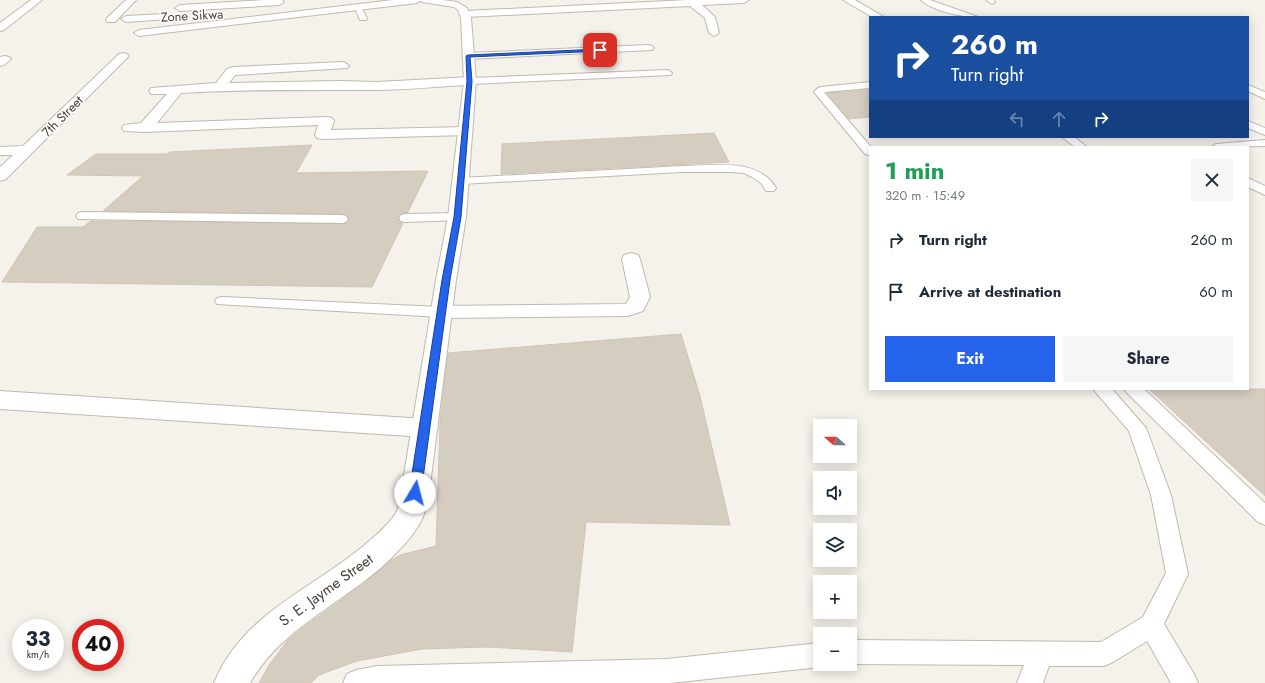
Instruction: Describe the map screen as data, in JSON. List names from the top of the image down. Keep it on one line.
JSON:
{"streets":{"street":["Zone Sikwa","7th Street","S. E. Jayme Street"]},"north":"left","page":{"turn":["260 m","Turn right"],"heading":["1 min","320 m · 15:49"],"list":[{"name":"Turn right","value":"260 m"},{"name":"Arrive at destination","value":"60 m"}],"buttons":["Exit","Share"],"map_buttons":["+","−"],"speed":"33 km/h","limit":"40"}}
